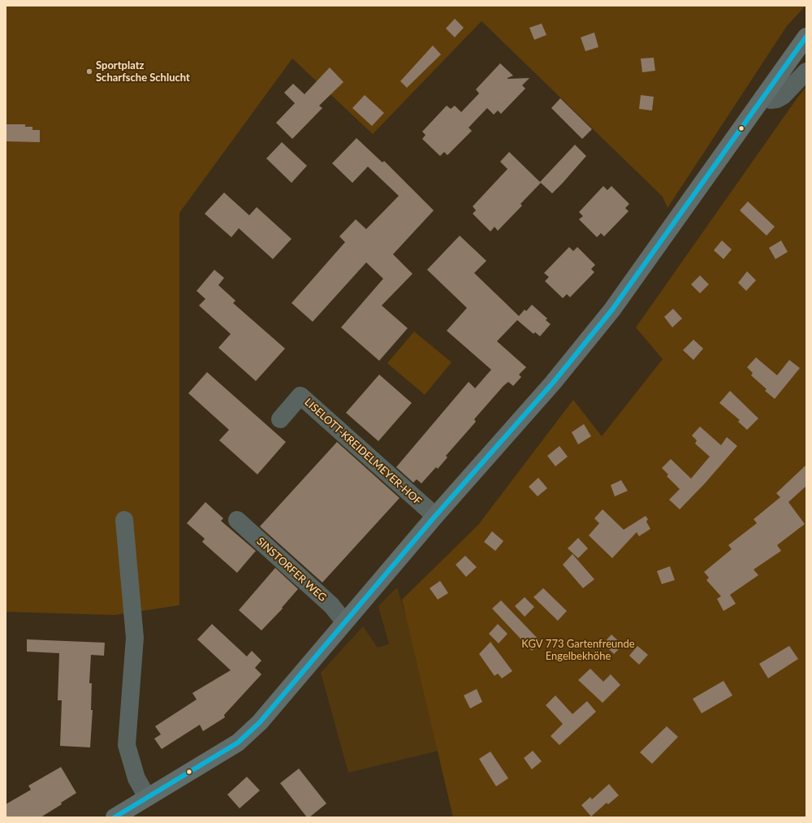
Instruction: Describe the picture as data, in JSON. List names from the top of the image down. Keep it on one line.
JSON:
{"streets":{"street":["LISELOTT-KREIDELMEYER-HOF","SINSTORFER WEG"]},"parks":["KGV 773 Gartenfreunde Engelbekhöhe"],"places":["Sportplatz Scharfsche Schlucht"]}
